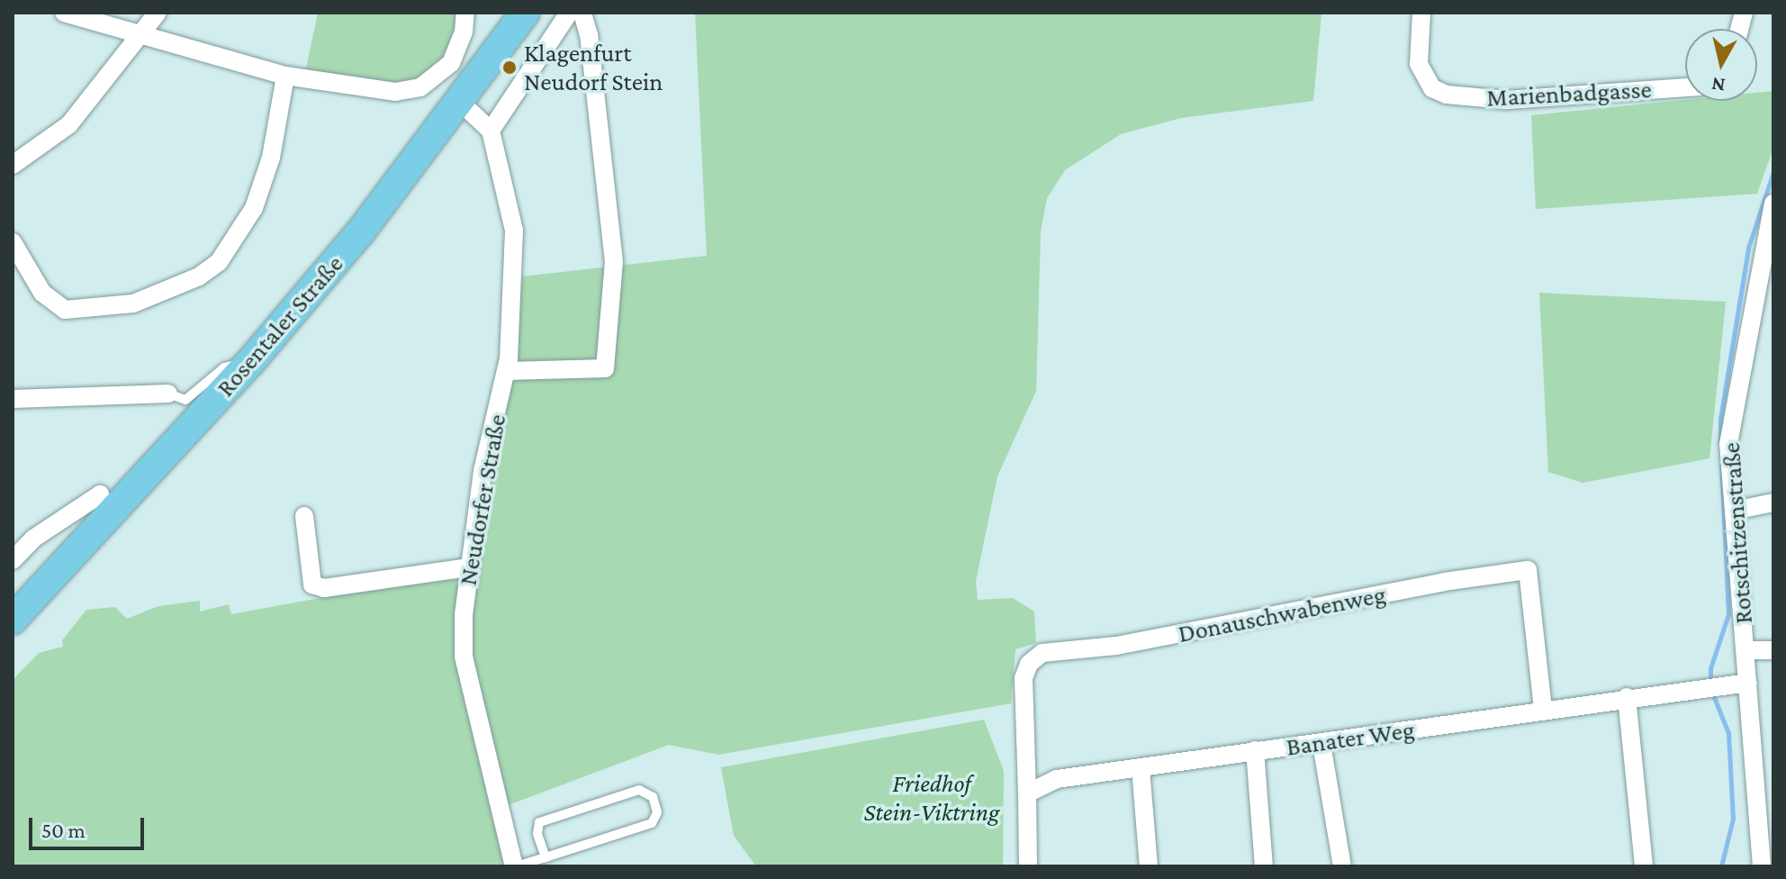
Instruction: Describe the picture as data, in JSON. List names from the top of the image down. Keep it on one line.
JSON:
{"streets":{"main road":["Rosentaler Straße"],"street":["Marienbadgasse","Neudorfer Straße","Rotschitzenstraße","Donauschwabenweg","Banater Weg"]},"crossings":[["Rotschitzenstraße","Banater Weg"],["Donauschwabenweg","Banater Weg"]],"parks":["Friedhof Stein-Viktring"],"places":["Klagenfurt Neudorf Stein"],"scale_bar":"50 m","north":"bottom"}
